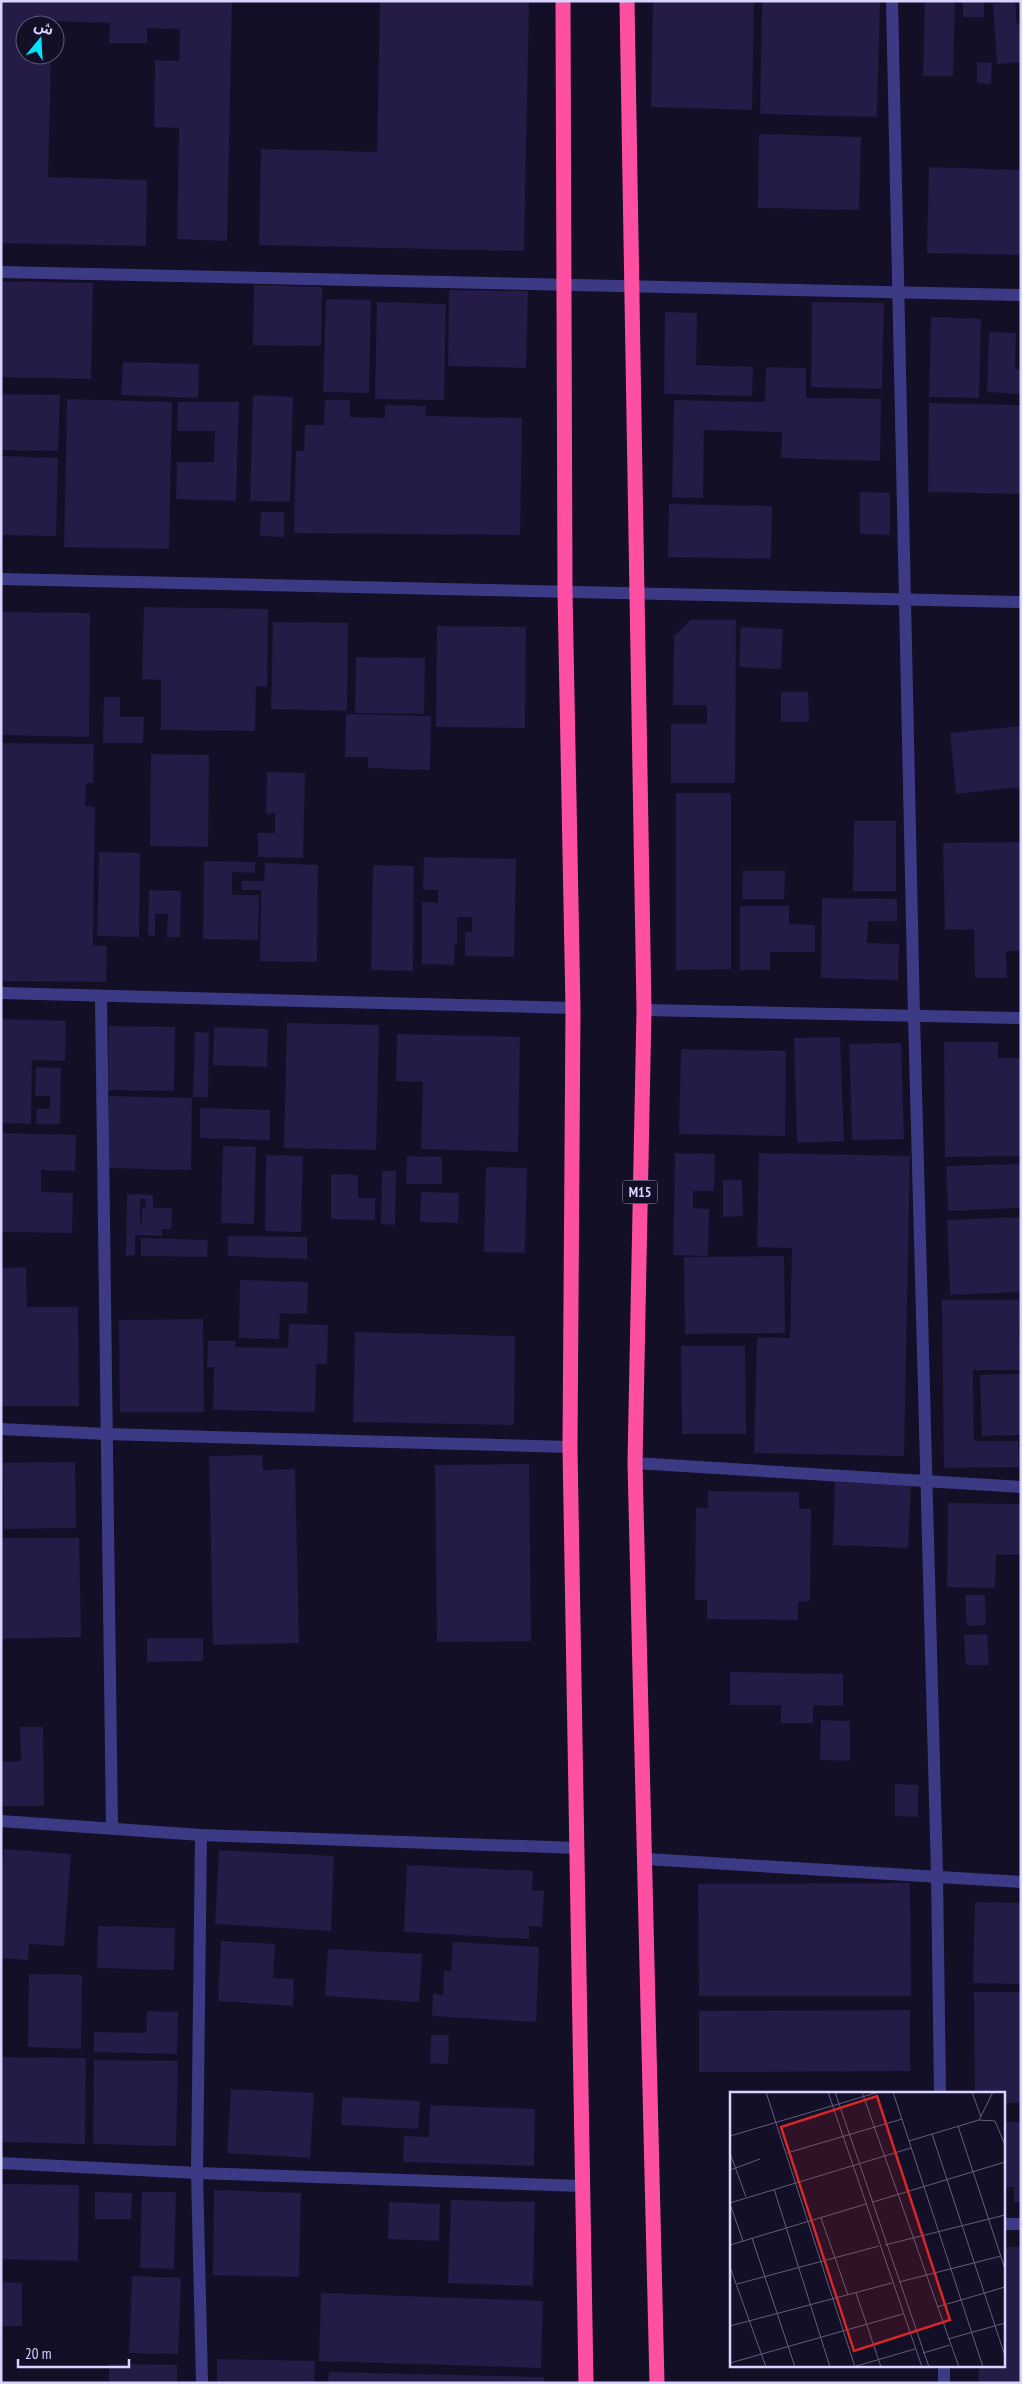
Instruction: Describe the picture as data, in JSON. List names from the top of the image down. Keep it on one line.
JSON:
{"streets":{"highway":["M15"]},"scale_bar":"20 m","north":"top"}
